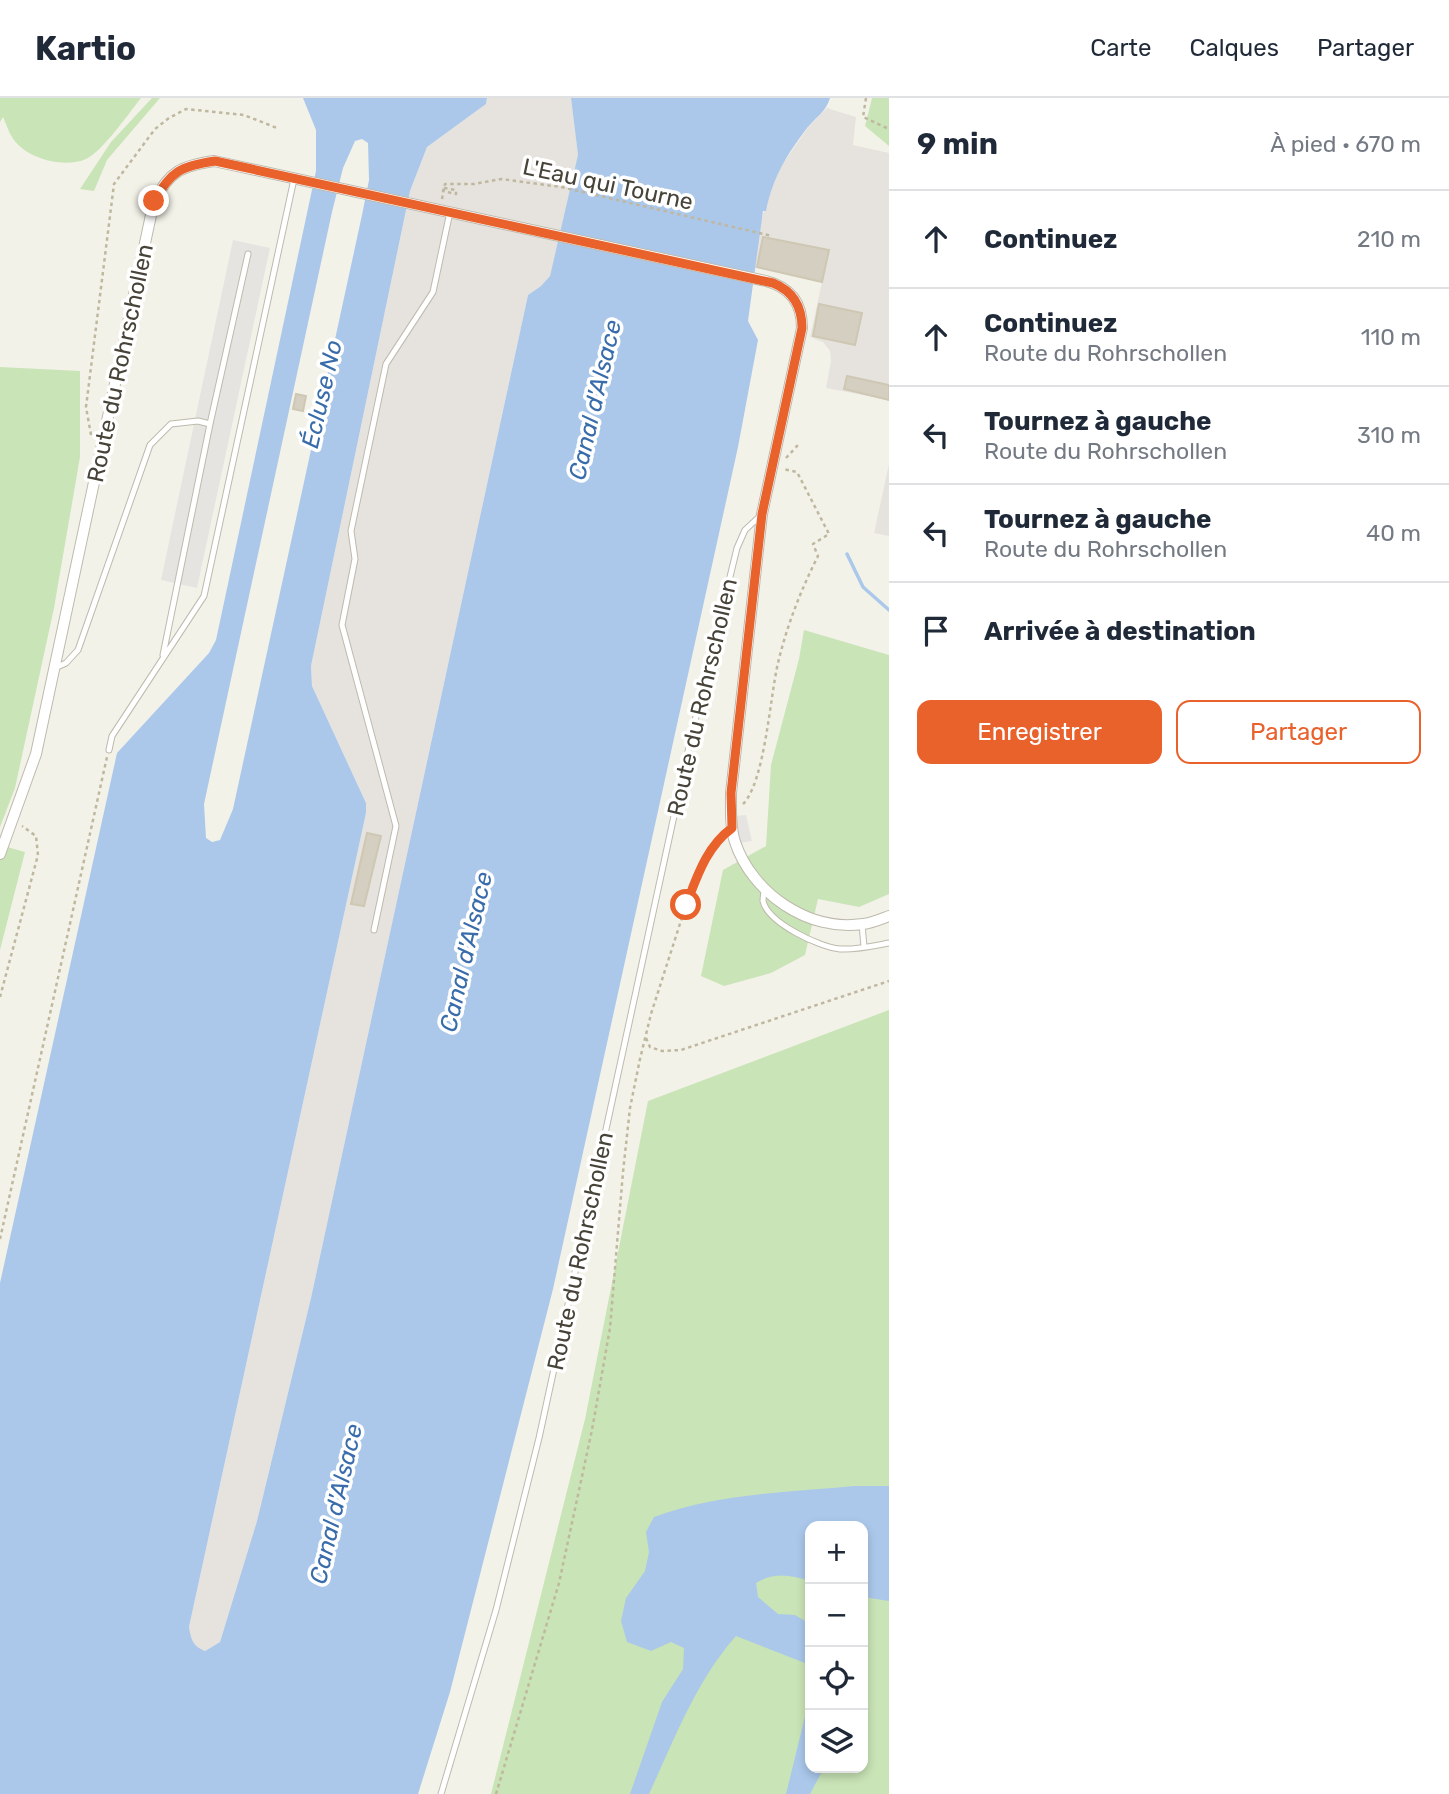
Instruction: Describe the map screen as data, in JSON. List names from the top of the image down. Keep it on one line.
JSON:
{"streets":{"street":["Route du Rohrschollen"],"path":["L'Eau qui Tourne"]},"water":["Écluse No","Canal d'Alsace"],"page":{"header":"Kartio","nav":["Carte","Calques","Partager"],"heading":["9 min","À pied · 670 m"],"list":[["Continuez","210 m"],["Continuez","Route du Rohrschollen","110 m"],["Tournez à gauche","Route du Rohrschollen","310 m"],["Tournez à gauche","Route du Rohrschollen","40 m"],"Arrivée à destination"],"buttons":["Enregistrer","Partager"],"map_buttons":["+","−"]}}
